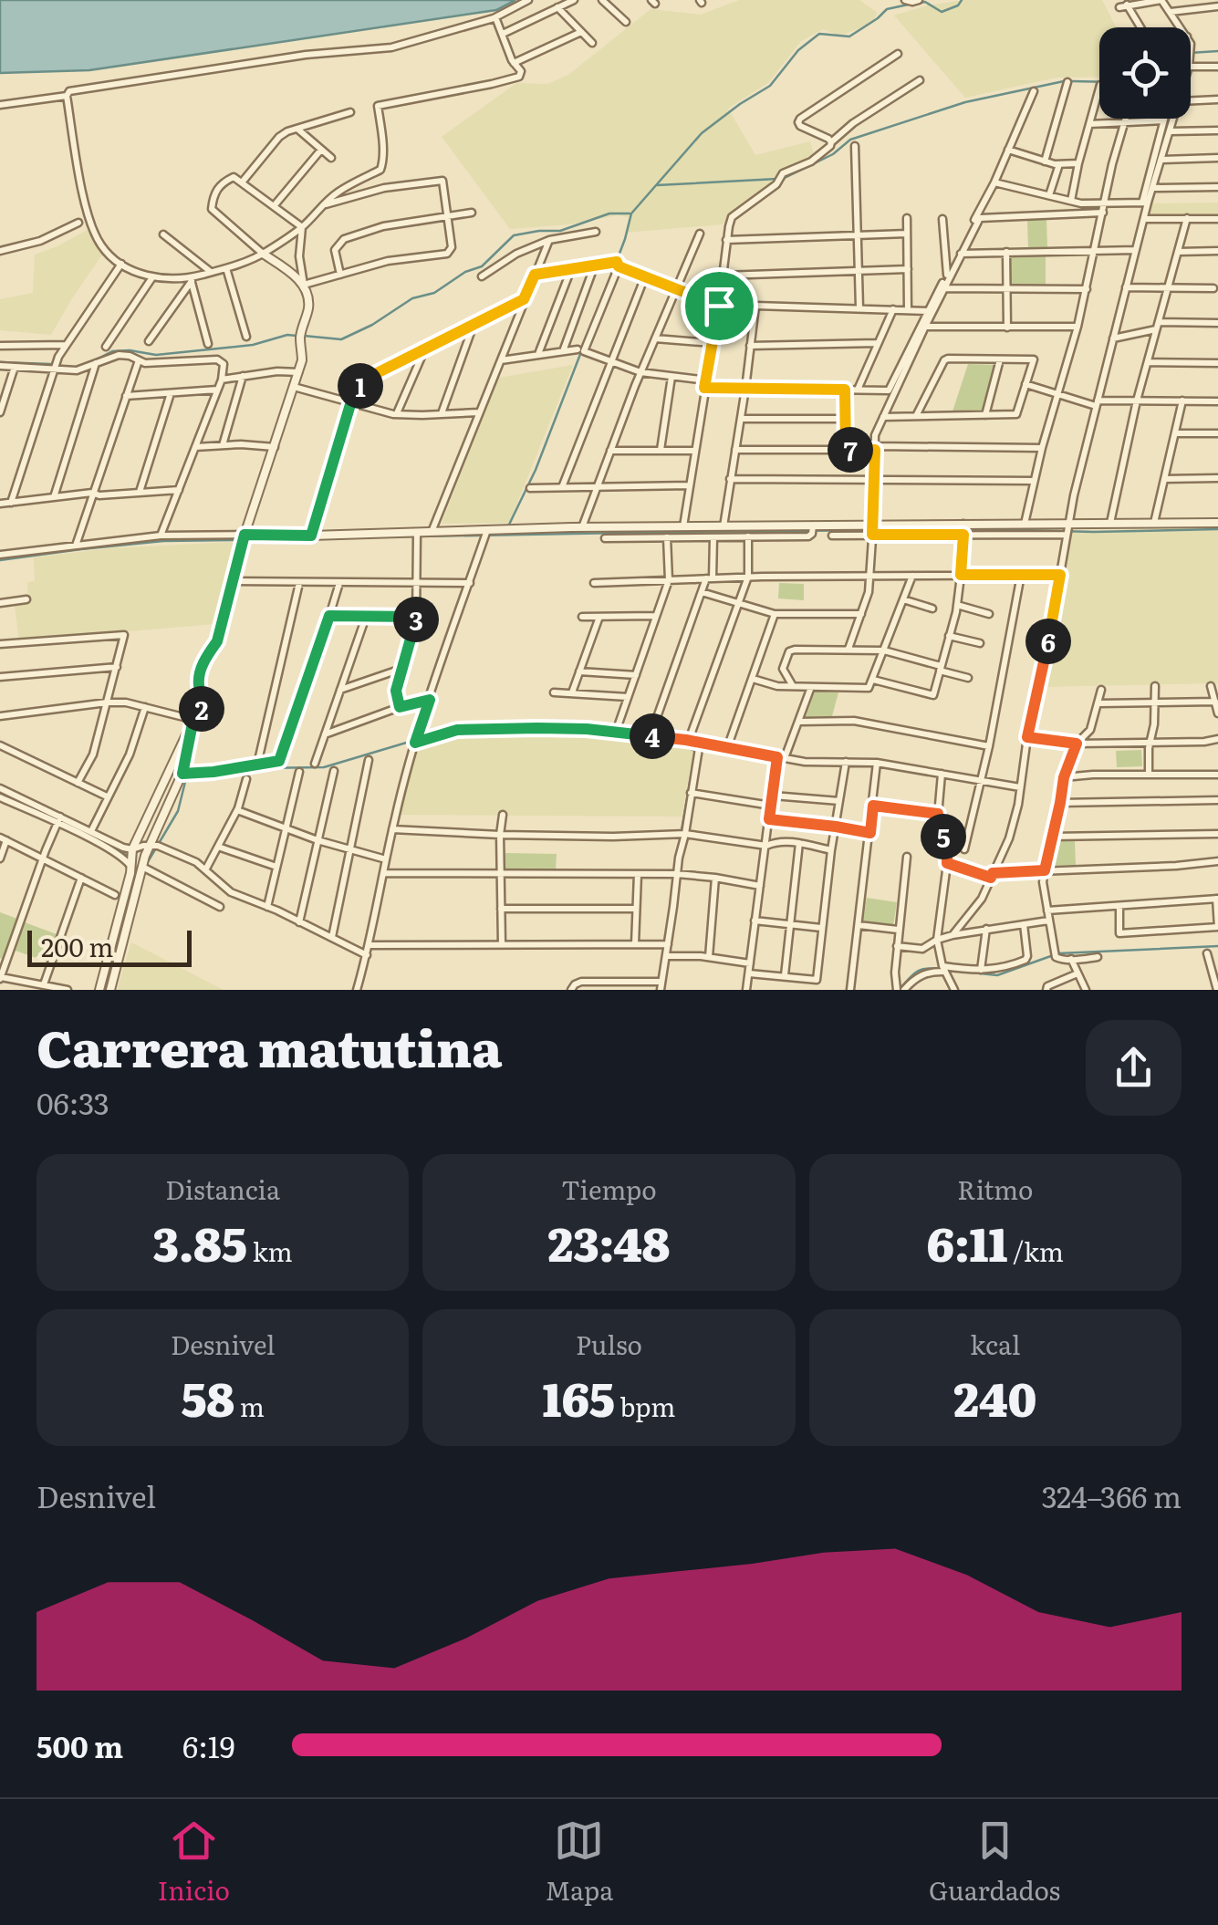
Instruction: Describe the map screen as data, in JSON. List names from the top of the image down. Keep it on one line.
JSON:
{"scale_bar":"200 m","page":{"pins":["1","7","3","6","2","4","5"],"scale":"200 m","heading":["Carrera matutina","06:33"],"stats":[["Distancia","3.85 km"],["Tiempo","23:48"],["Ritmo","6:11 /km"],["Desnivel","58 m"],["Pulso","165 bpm"],["kcal","240"]],"chart":["Desnivel","324–366 m"],"list":[{"name":"500 m","note":"6:19"}],"tabs":["Inicio","Mapa","Guardados"]}}
